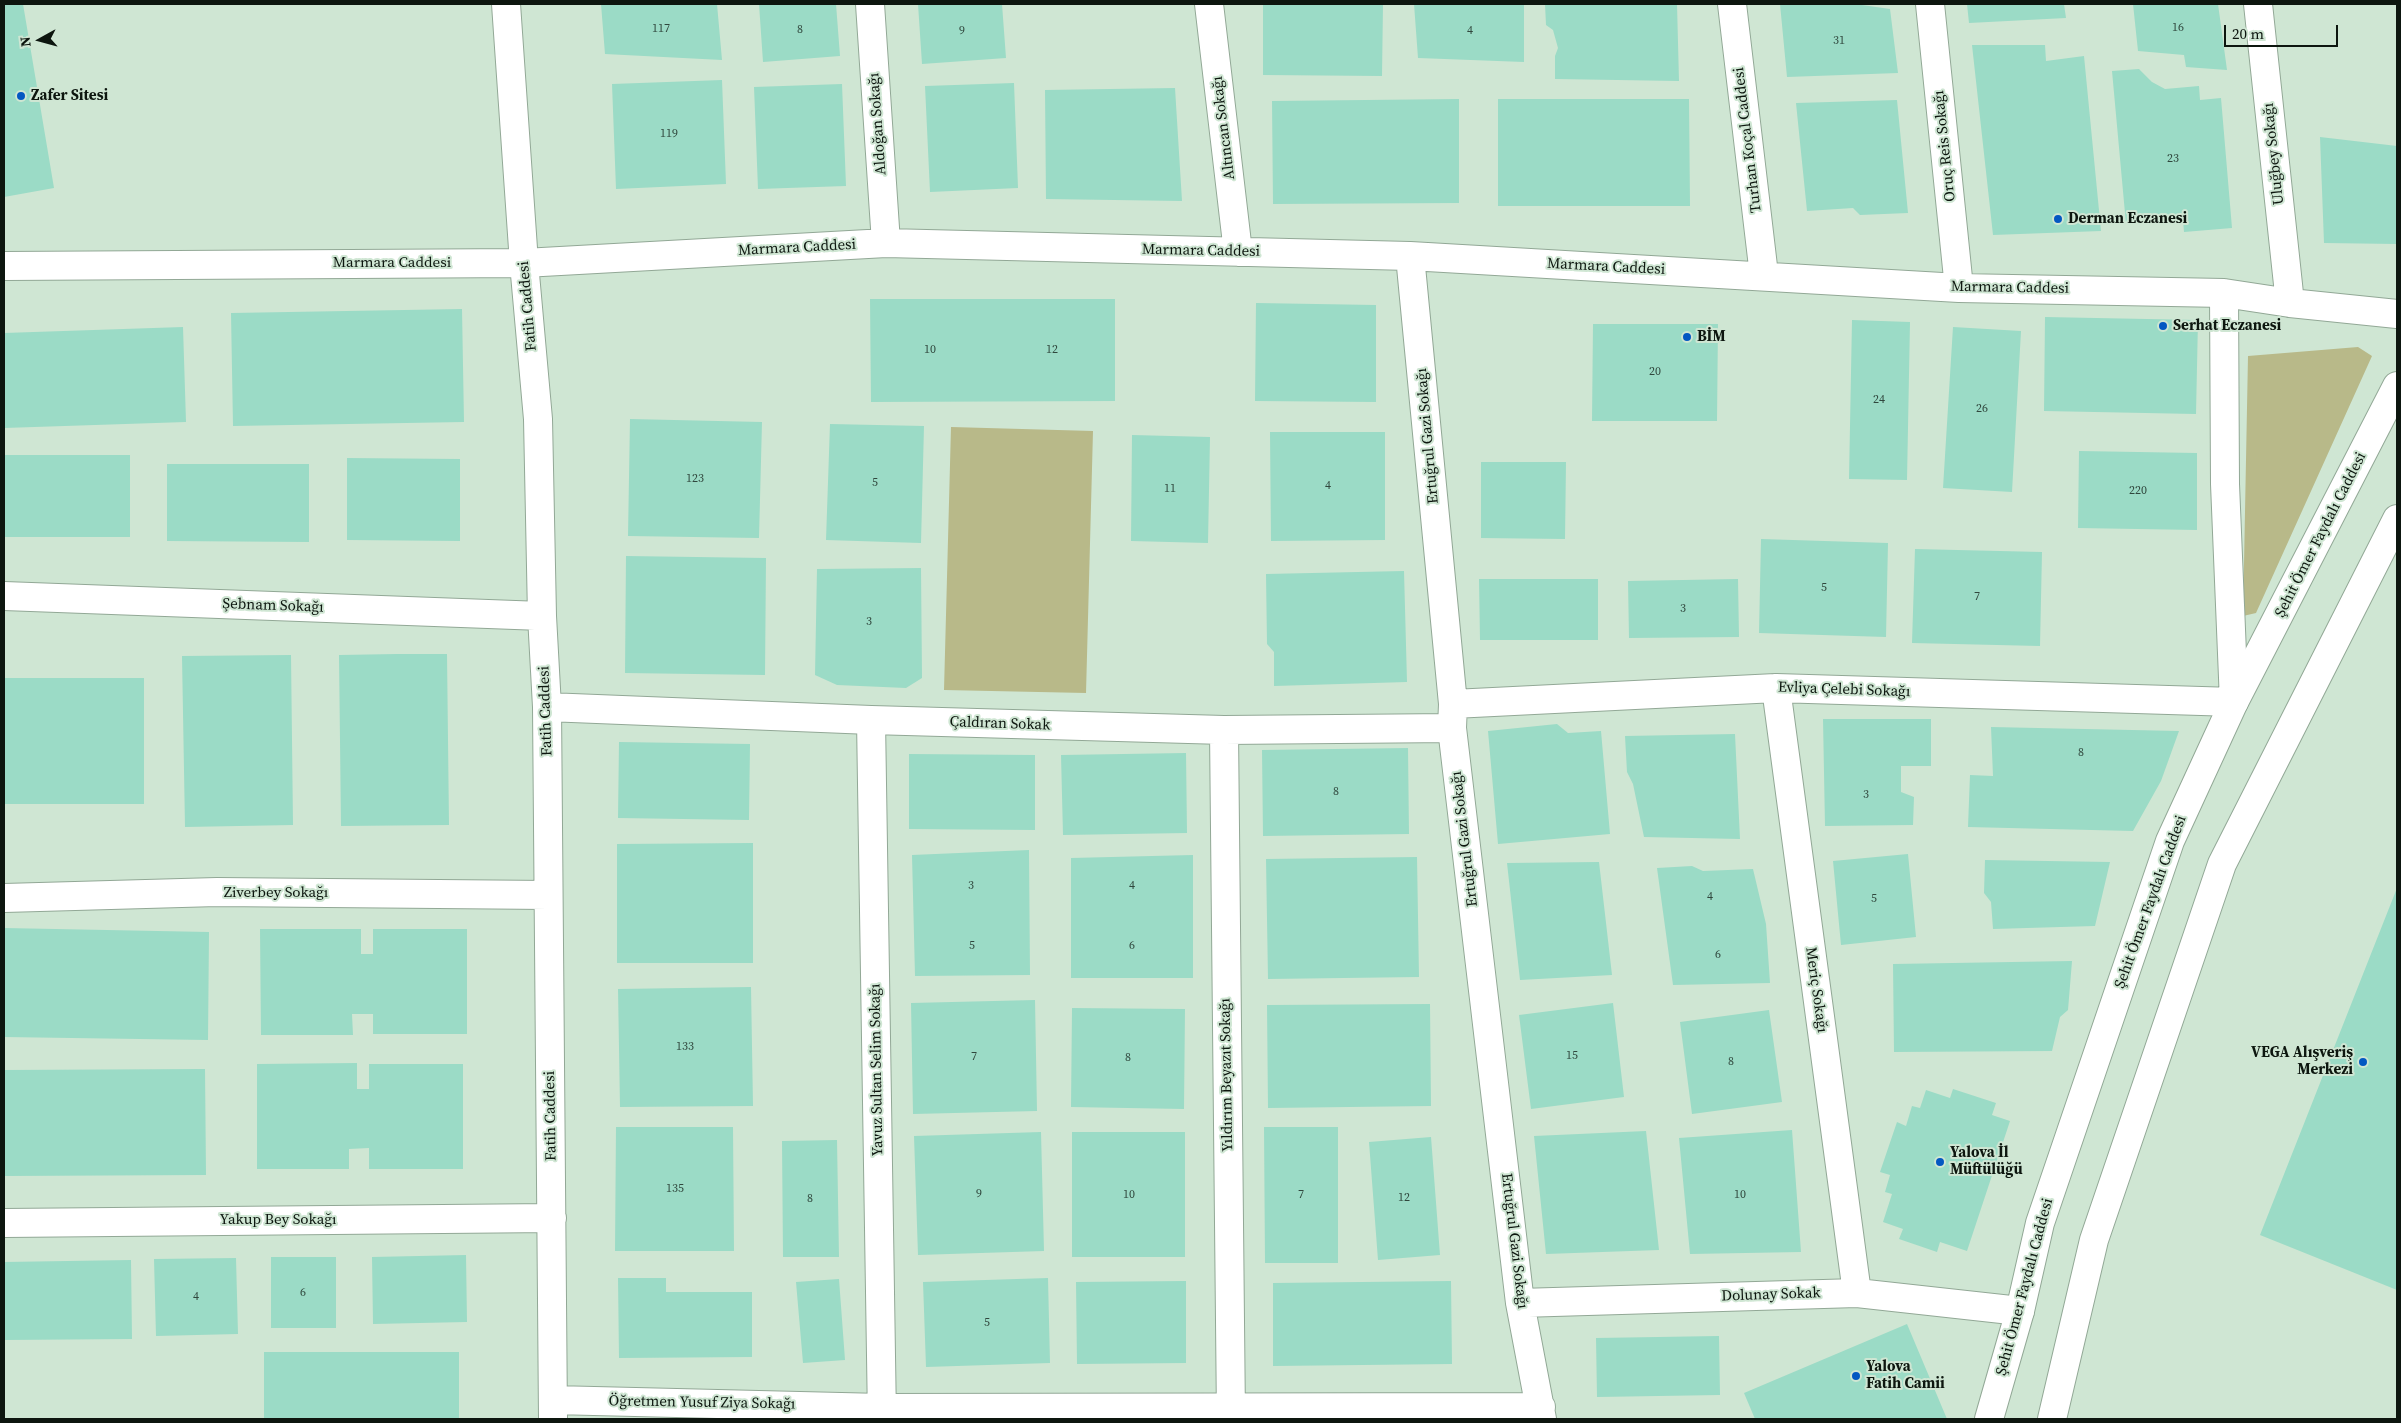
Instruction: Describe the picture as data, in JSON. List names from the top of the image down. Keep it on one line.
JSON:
{"streets":{"street":["Aldoğan Sokağı","Altıncan Sokağı","Turhan Koçal Caddesi","Oruç Reis Sokağı","Uluğbey Sokağı","Marmara Caddesi","Fatih Caddesi","Ertuğrul Gazi Sokağı","Şehit Ömer Faydalı Caddesi","Şebnam Sokağı","Evliya Çelebi Sokağı","Çaldıran Sokak","Ziverbey Sokağı","Meriç Sokağı","Yavuz Sultan Selim Sokağı","Yıldırım Beyazıt Sokağı","Yakup Bey Sokağı","Dolunay Sokak","Öğretmen Yusuf Ziya Sokağı"]},"crossings":[["Aldoğan Sokağı","Marmara Caddesi"],["Altıncan Sokağı","Marmara Caddesi"],["Turhan Koçal Caddesi","Marmara Caddesi"],["Oruç Reis Sokağı","Marmara Caddesi"],["Uluğbey Sokağı","Marmara Caddesi"],["Marmara Caddesi","Fatih Caddesi"],["Marmara Caddesi","Ertuğrul Gazi Sokağı"],["Fatih Caddesi","Şebnam Sokağı"],["Fatih Caddesi","Çaldıran Sokak"],["Fatih Caddesi","Ziverbey Sokağı"],["Fatih Caddesi","Yakup Bey Sokağı"],["Fatih Caddesi","Öğretmen Yusuf Ziya Sokağı"],["Ertuğrul Gazi Sokağı","Evliya Çelebi Sokağı"],["Ertuğrul Gazi Sokağı","Çaldıran Sokak"],["Ertuğrul Gazi Sokağı","Dolunay Sokak"],["Ertuğrul Gazi Sokağı","Öğretmen Yusuf Ziya Sokağı"],["Şehit Ömer Faydalı Caddesi","Evliya Çelebi Sokağı"],["Şehit Ömer Faydalı Caddesi","Dolunay Sokak"],["Evliya Çelebi Sokağı","Çaldıran Sokak"],["Evliya Çelebi Sokağı","Meriç Sokağı"],["Çaldıran Sokak","Yavuz Sultan Selim Sokağı"],["Çaldıran Sokak","Yıldırım Beyazıt Sokağı"],["Meriç Sokağı","Dolunay Sokak"],["Yavuz Sultan Selim Sokağı","Öğretmen Yusuf Ziya Sokağı"],["Yıldırım Beyazıt Sokağı","Öğretmen Yusuf Ziya Sokağı"]],"places":["Zafer Sitesi","Derman Eczanesi","Serhat Eczanesi","BİM","VEGA Alışveriş Merkezi","Yalova İl Müftülüğü","Yalova Fatih Camii"],"house_numbers":["16","117","8","9","4","31","119","23","10","12","20","24","26","123","5","4","11","220","5","7","3","3","8","8","3","3","4","4","5","5","6","6","133","15","7","8","8","135","9","10","7","10","12","8","6","4","5"],"scale_bar":"20 m","north":"left"}
